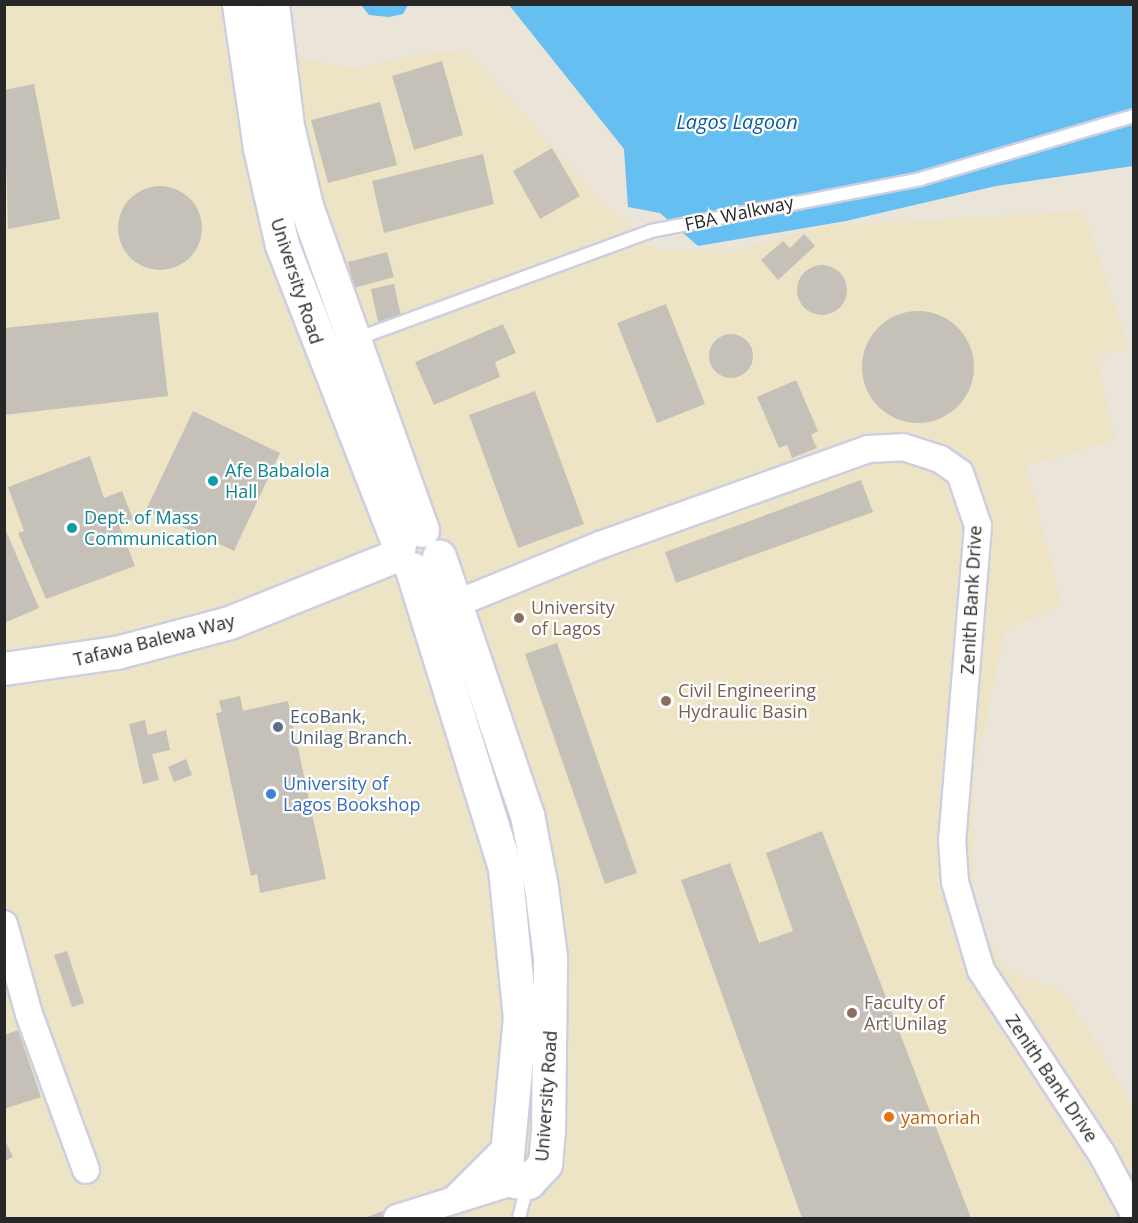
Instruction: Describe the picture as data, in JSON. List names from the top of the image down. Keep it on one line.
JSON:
{"streets":{"main road":["University Road"],"street":["Zenith Bank Drive","Tafawa Balewa Way"],"lane":["FBA Walkway"]},"crossings":[["FBA Walkway","University Road"],["University Road","Zenith Bank Drive"],["University Road","Tafawa Balewa Way"]],"water":["Lagos Lagoon"],"places":["Afe Babalola Hall","Dept. of Mass Communication","University of Lagos","Civil Engineering Hydraulic Basin","EcoBank, Unilag Branch.","University of Lagos Bookshop","Faculty of Art Unilag","yamoriah"]}
